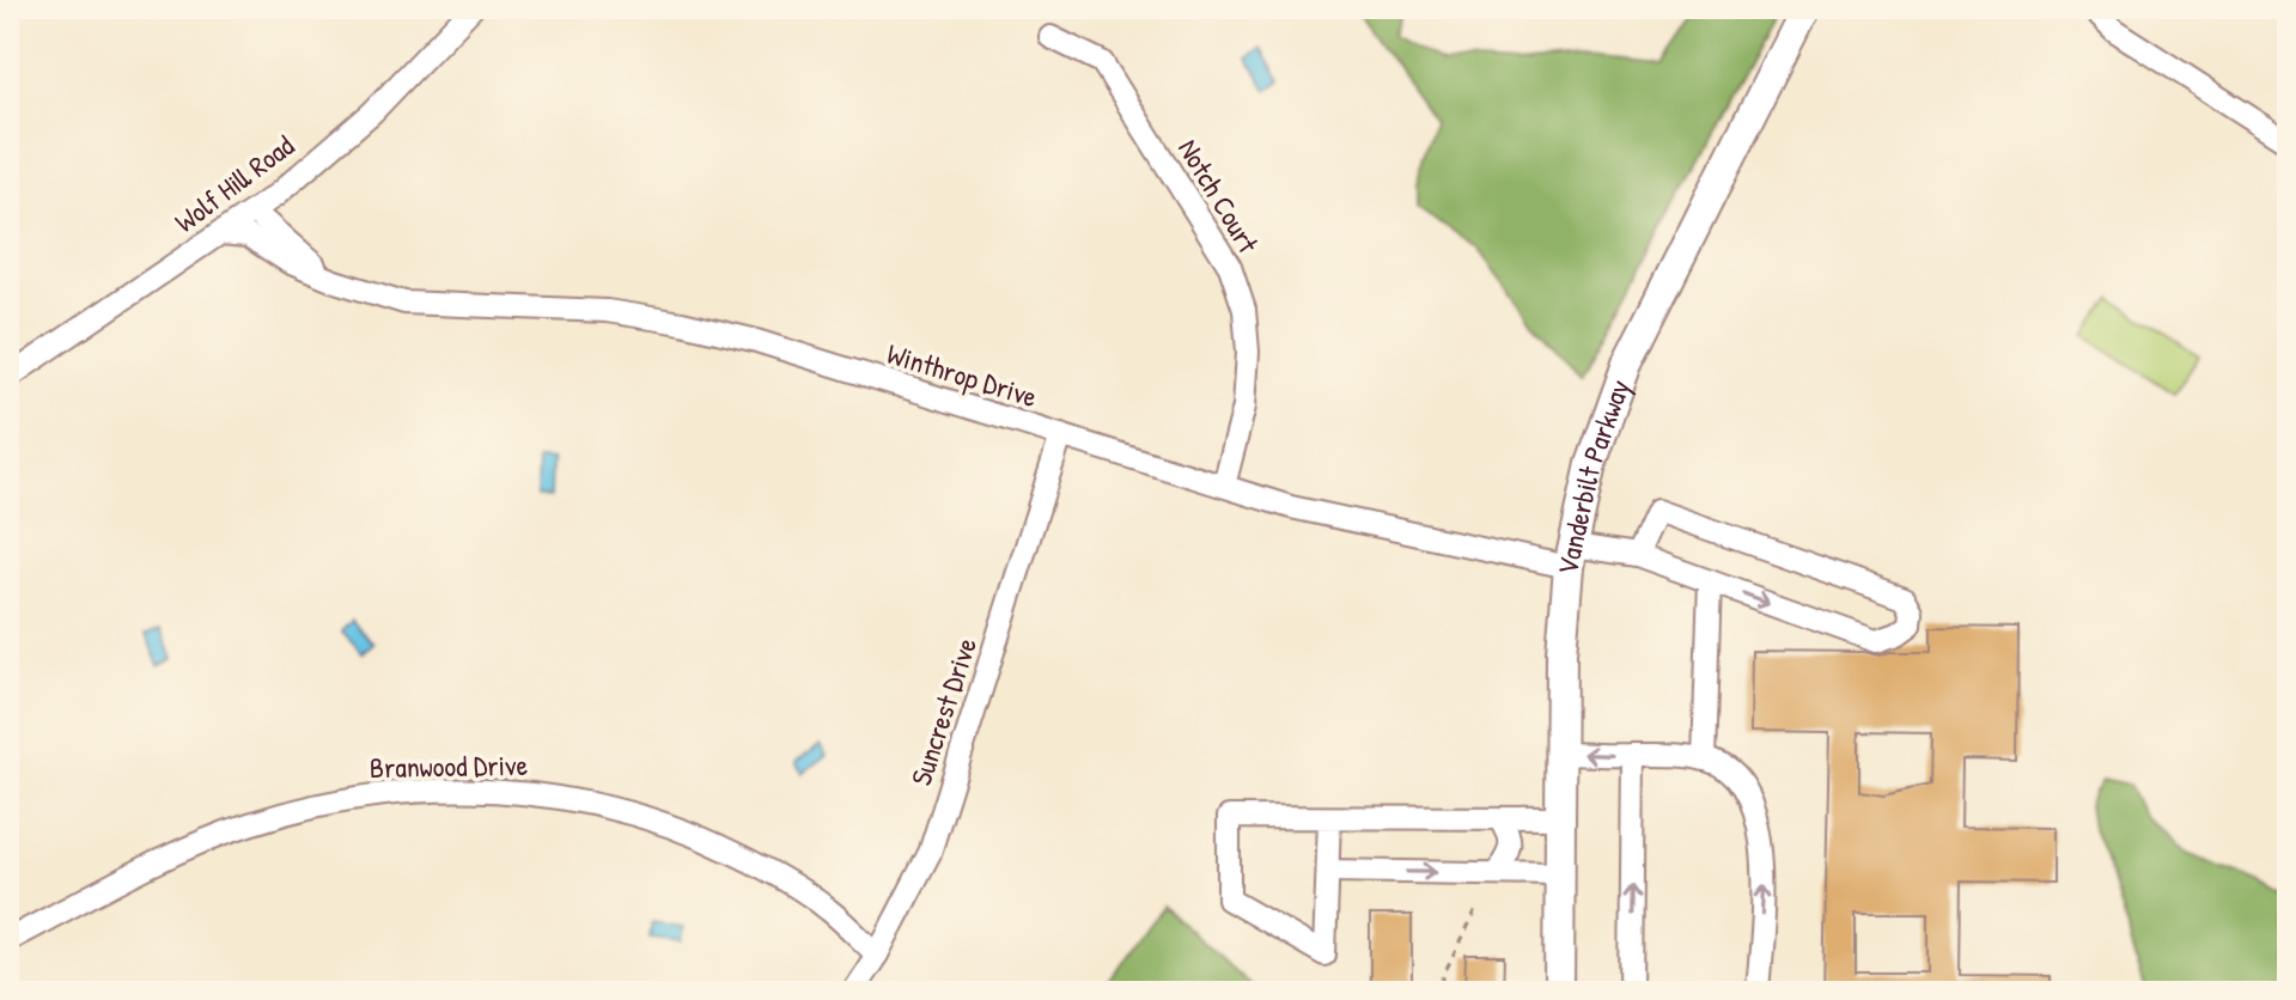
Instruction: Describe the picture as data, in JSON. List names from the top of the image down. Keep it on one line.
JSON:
{"streets":{"main road":["Vanderbilt Parkway"],"street":["Wolf Hill Road","Notch Court","Winthrop Drive","Suncrest Drive","Branwood Drive"]},"crossings":[["Wolf Hill Road","Winthrop Drive"],["Notch Court","Winthrop Drive"],["Winthrop Drive","Vanderbilt Parkway"],["Winthrop Drive","Suncrest Drive"],["Suncrest Drive","Branwood Drive"]]}
